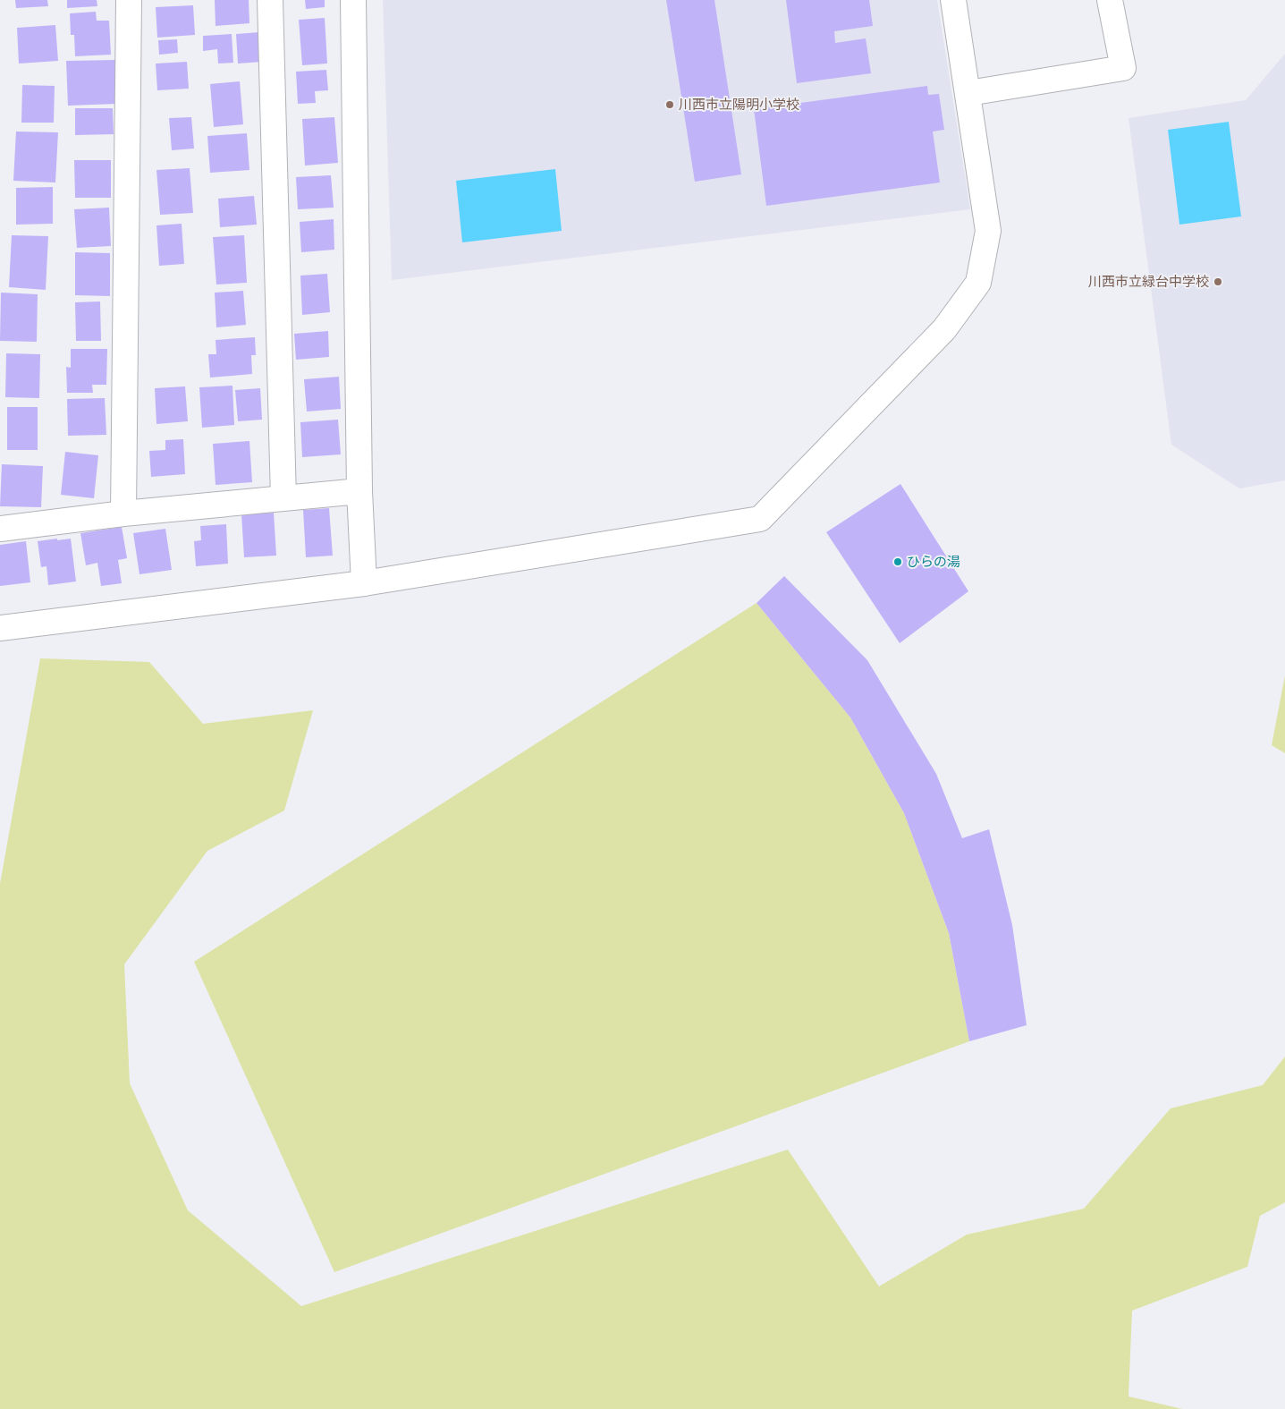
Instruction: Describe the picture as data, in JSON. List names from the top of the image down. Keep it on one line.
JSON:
{"places":["川西市立陽明小学校","川西市立緑台中学校","ひらの湯"]}
